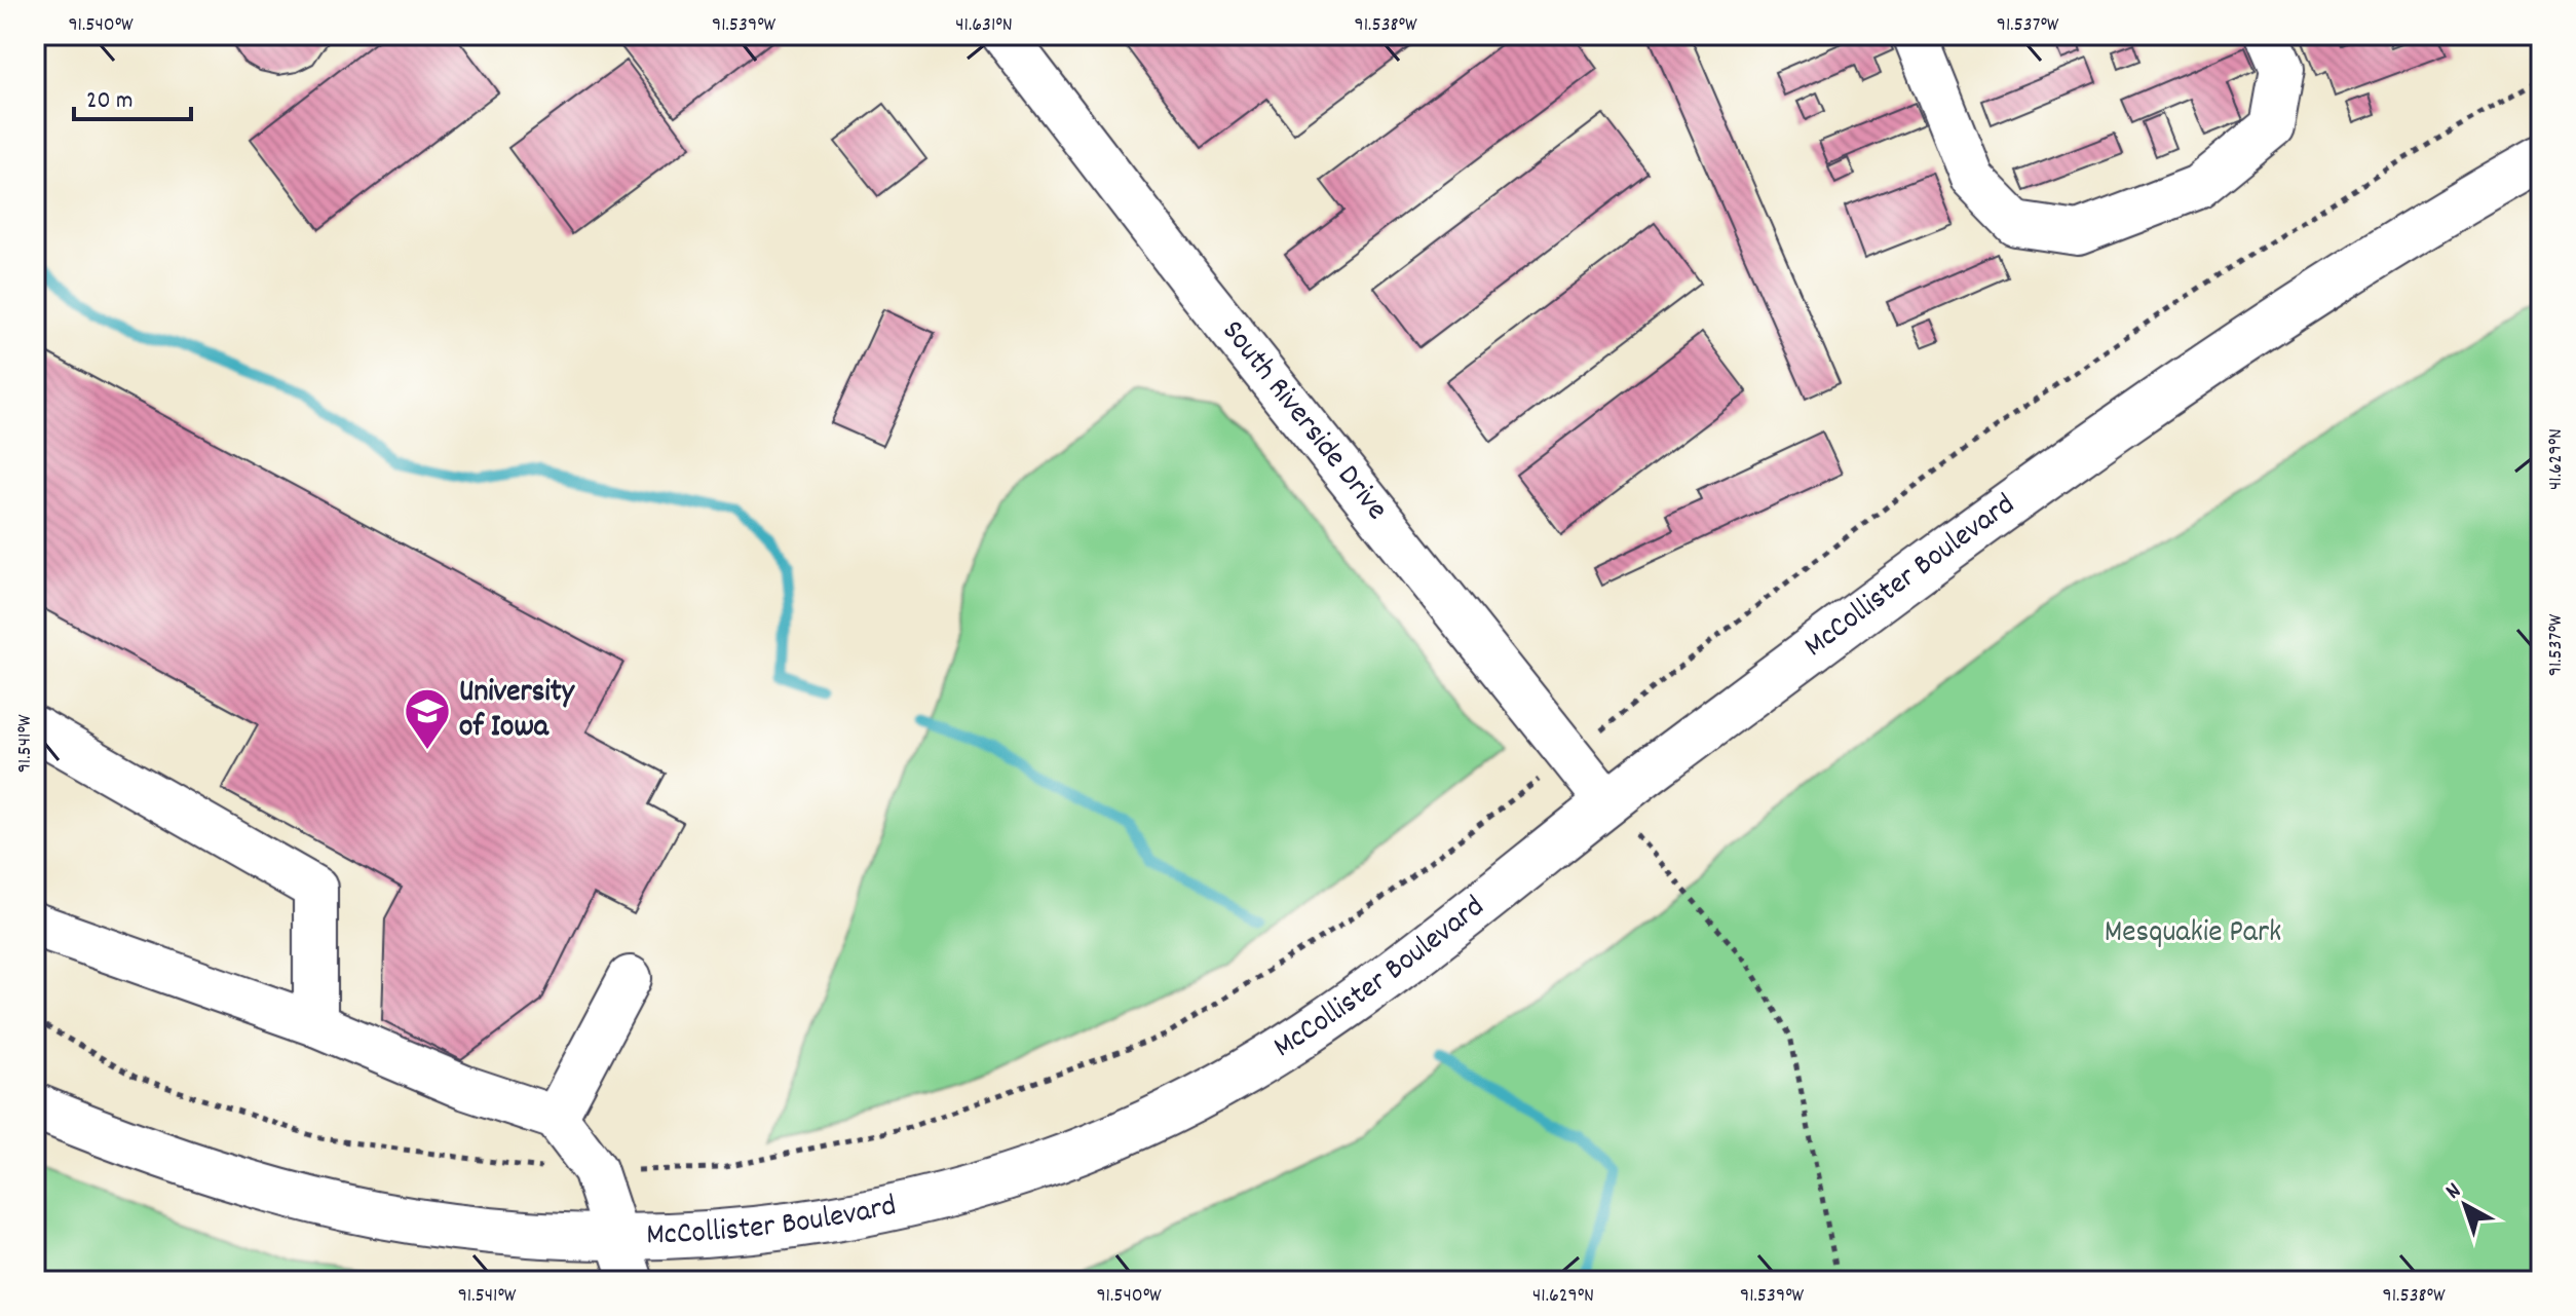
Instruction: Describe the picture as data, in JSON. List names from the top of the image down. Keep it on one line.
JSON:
{"streets":{"main road":["McCollister Boulevard"],"street":["South Riverside Drive"]},"crossings":[["South Riverside Drive","McCollister Boulevard"]],"parks":["Mesquakie Park"],"places":{"school or university":["University of Iowa"]},"scale_bar":"20 m","north":"top left","coordinates":["91.540°W","91.539°W","41.631°N","91.538°W","91.537°W","41.629°N","91.541°W"]}
